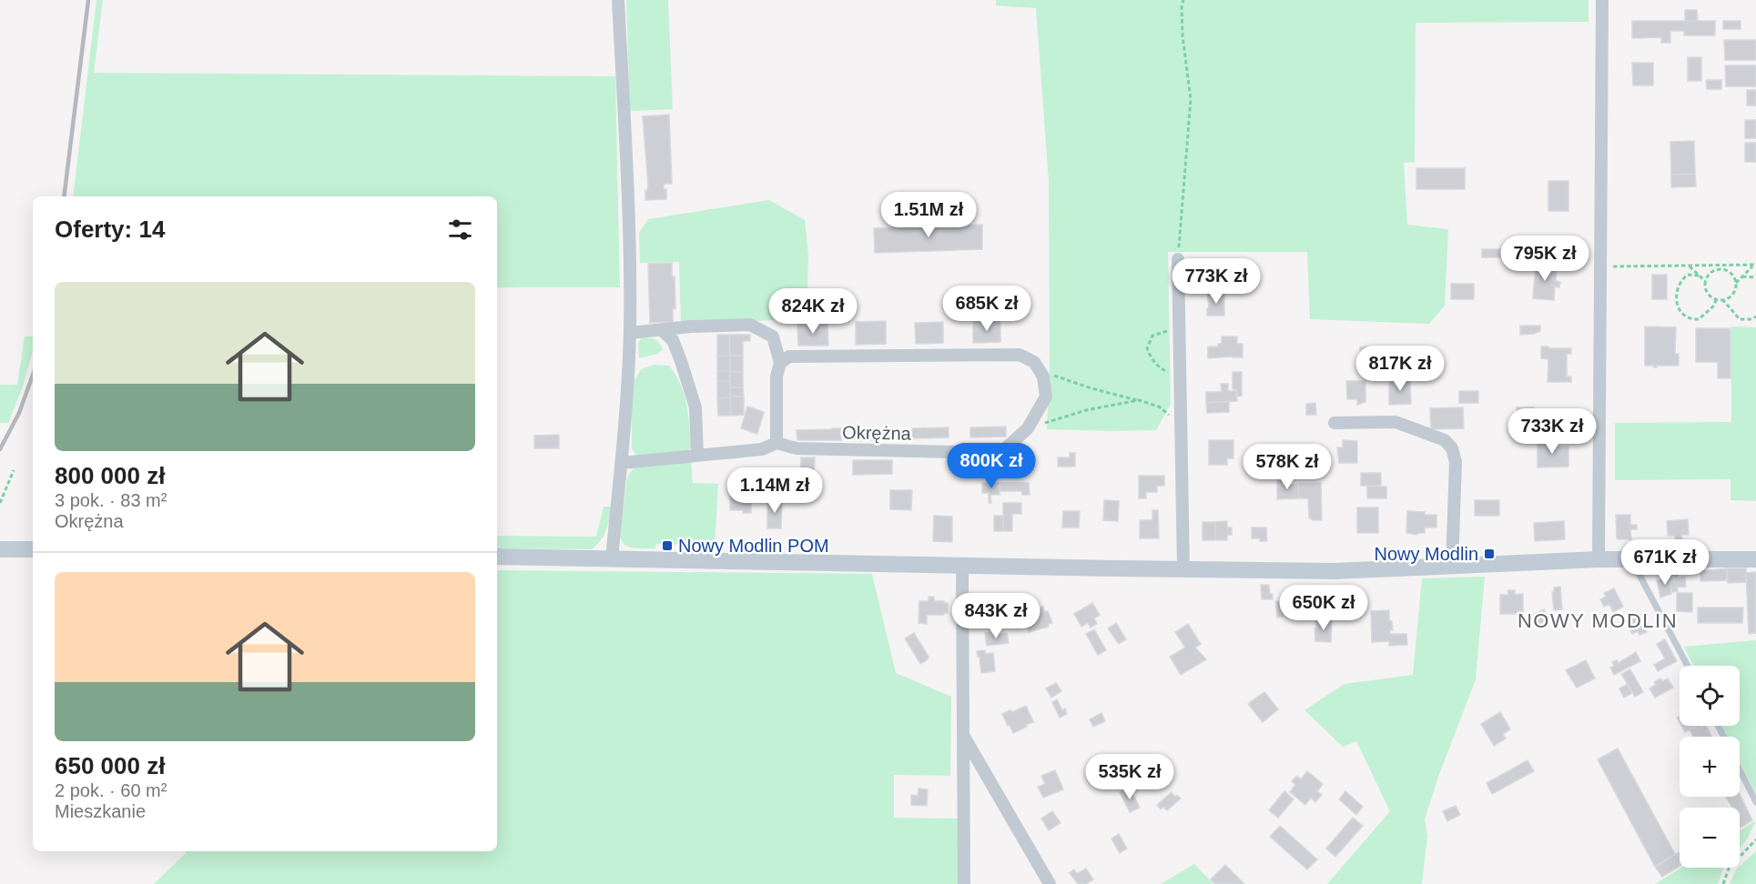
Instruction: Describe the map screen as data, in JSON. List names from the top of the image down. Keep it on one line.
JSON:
{"streets":{"street":["Okrężna"]},"districts":["NOWY MODLIN"],"places":{"transit":["Nowy Modlin POM","Nowy Modlin"]},"page":{"price":["1.51M zł","795K zł","773K zł","685K zł","824K zł","817K zł","733K zł","800K zł","578K zł","1.14M zł","671K zł","650K zł","843K zł","535K zł"],"heading":"Oferty: 14","list":[{"name":"800 000 zł","note":"3 pok. · 83 m² · Okrężna"},{"name":"650 000 zł","note":"2 pok. · 60 m² · Mieszkanie"}],"map_buttons":["+","−"]}}
